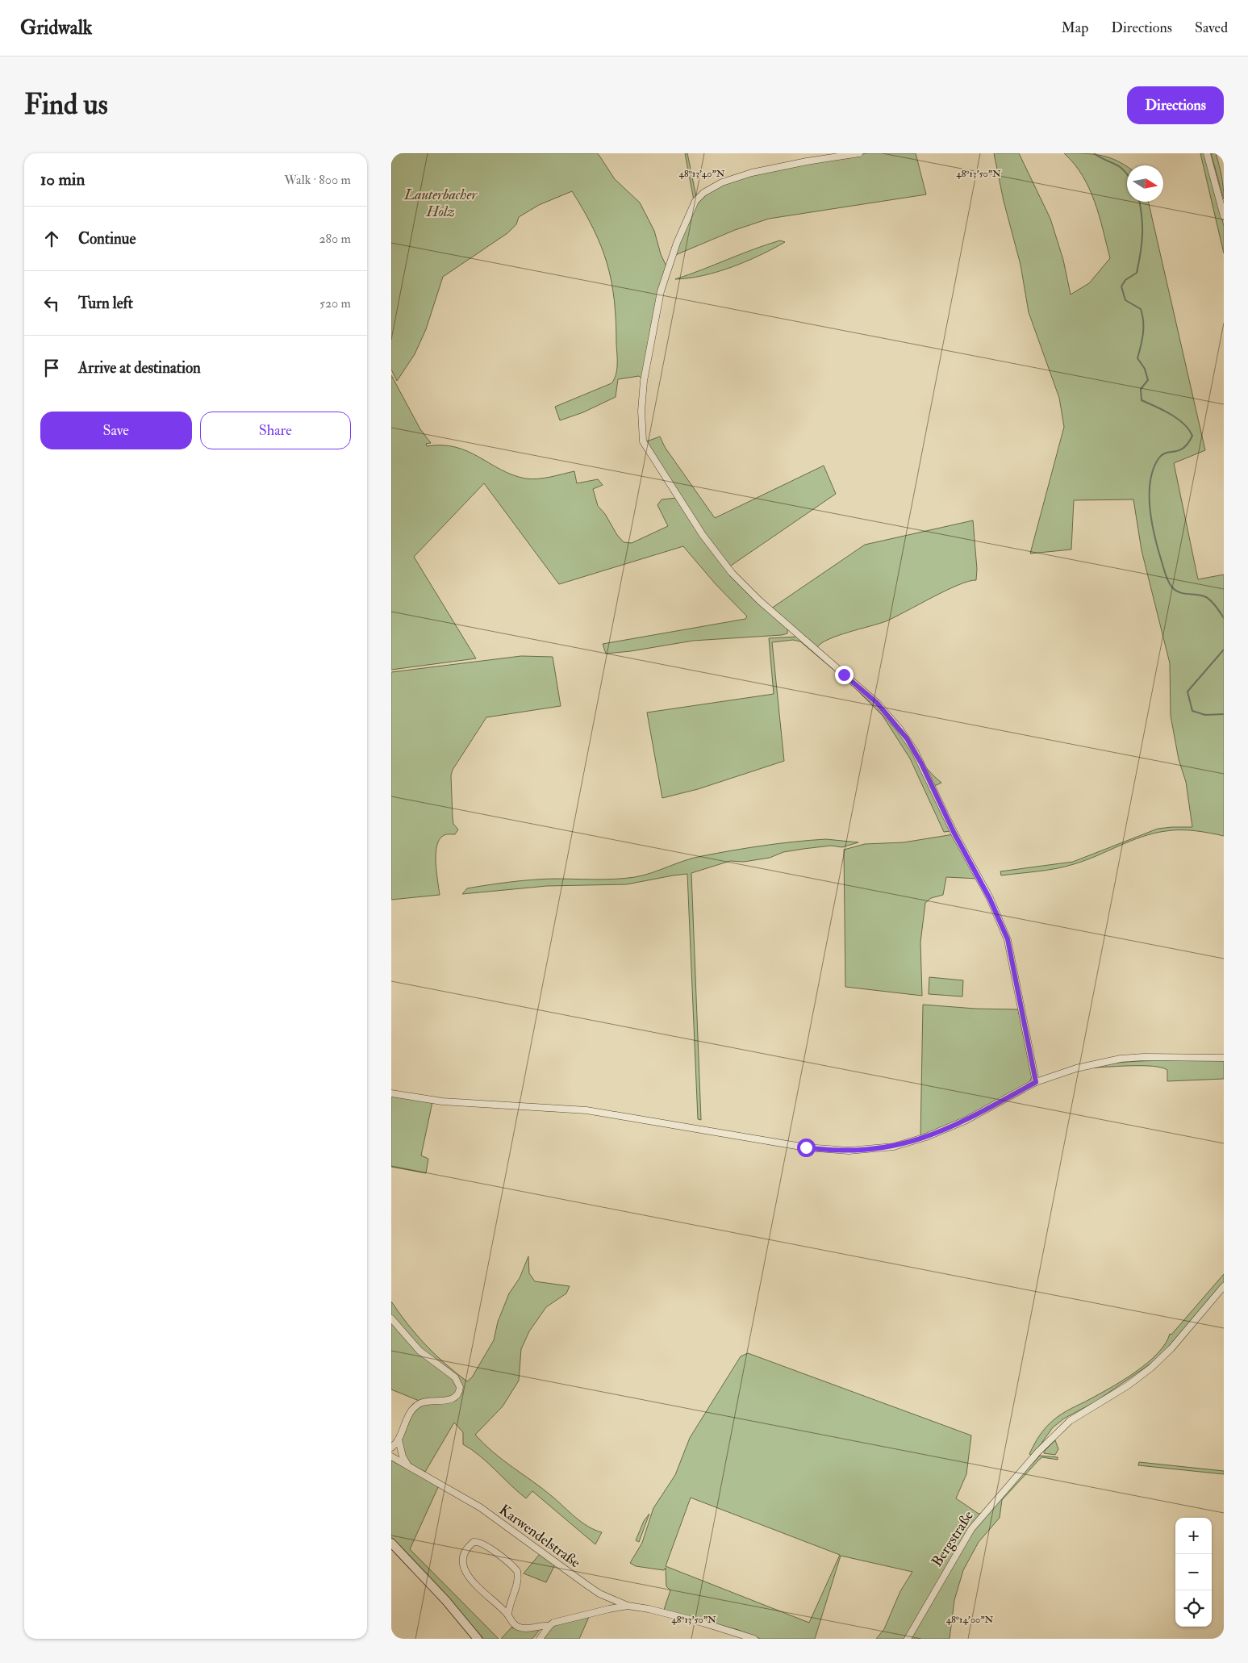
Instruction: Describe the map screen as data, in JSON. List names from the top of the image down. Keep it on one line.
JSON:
{"streets":{"street":["Karwendelstraße","Bergstraße"]},"parks":["Lauterbacher Holz"],"north":"right","page":{"header":"Gridwalk","nav":["Map","Directions","Saved"],"buttons":["Directions",["Save","Share"]],"title":"Find us","heading":["10 min","Walk · 800 m"],"list":[["Continue","280 m"],["Turn left","520 m"],"Arrive at destination"],"map_buttons":["+","−"]},"coordinates":["48°13'40\"N","48°13'50\"N","48°14'00\"N"]}
